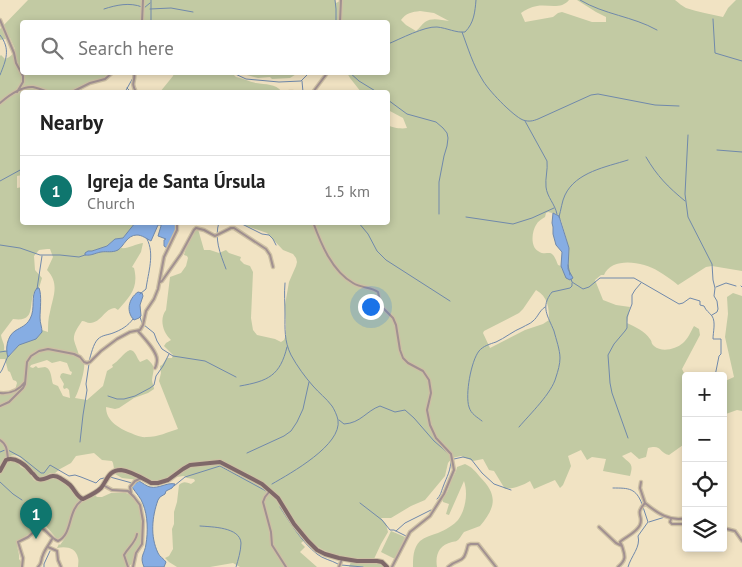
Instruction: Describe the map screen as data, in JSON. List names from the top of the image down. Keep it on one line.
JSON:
{"page":{"search":"Search here","heading":"Nearby","list":[{"mark":"1","name":"Igreja de Santa Úrsula","note":"Church","value":"1.5 km"}],"map_buttons":["+","−"],"pins":"1"}}
